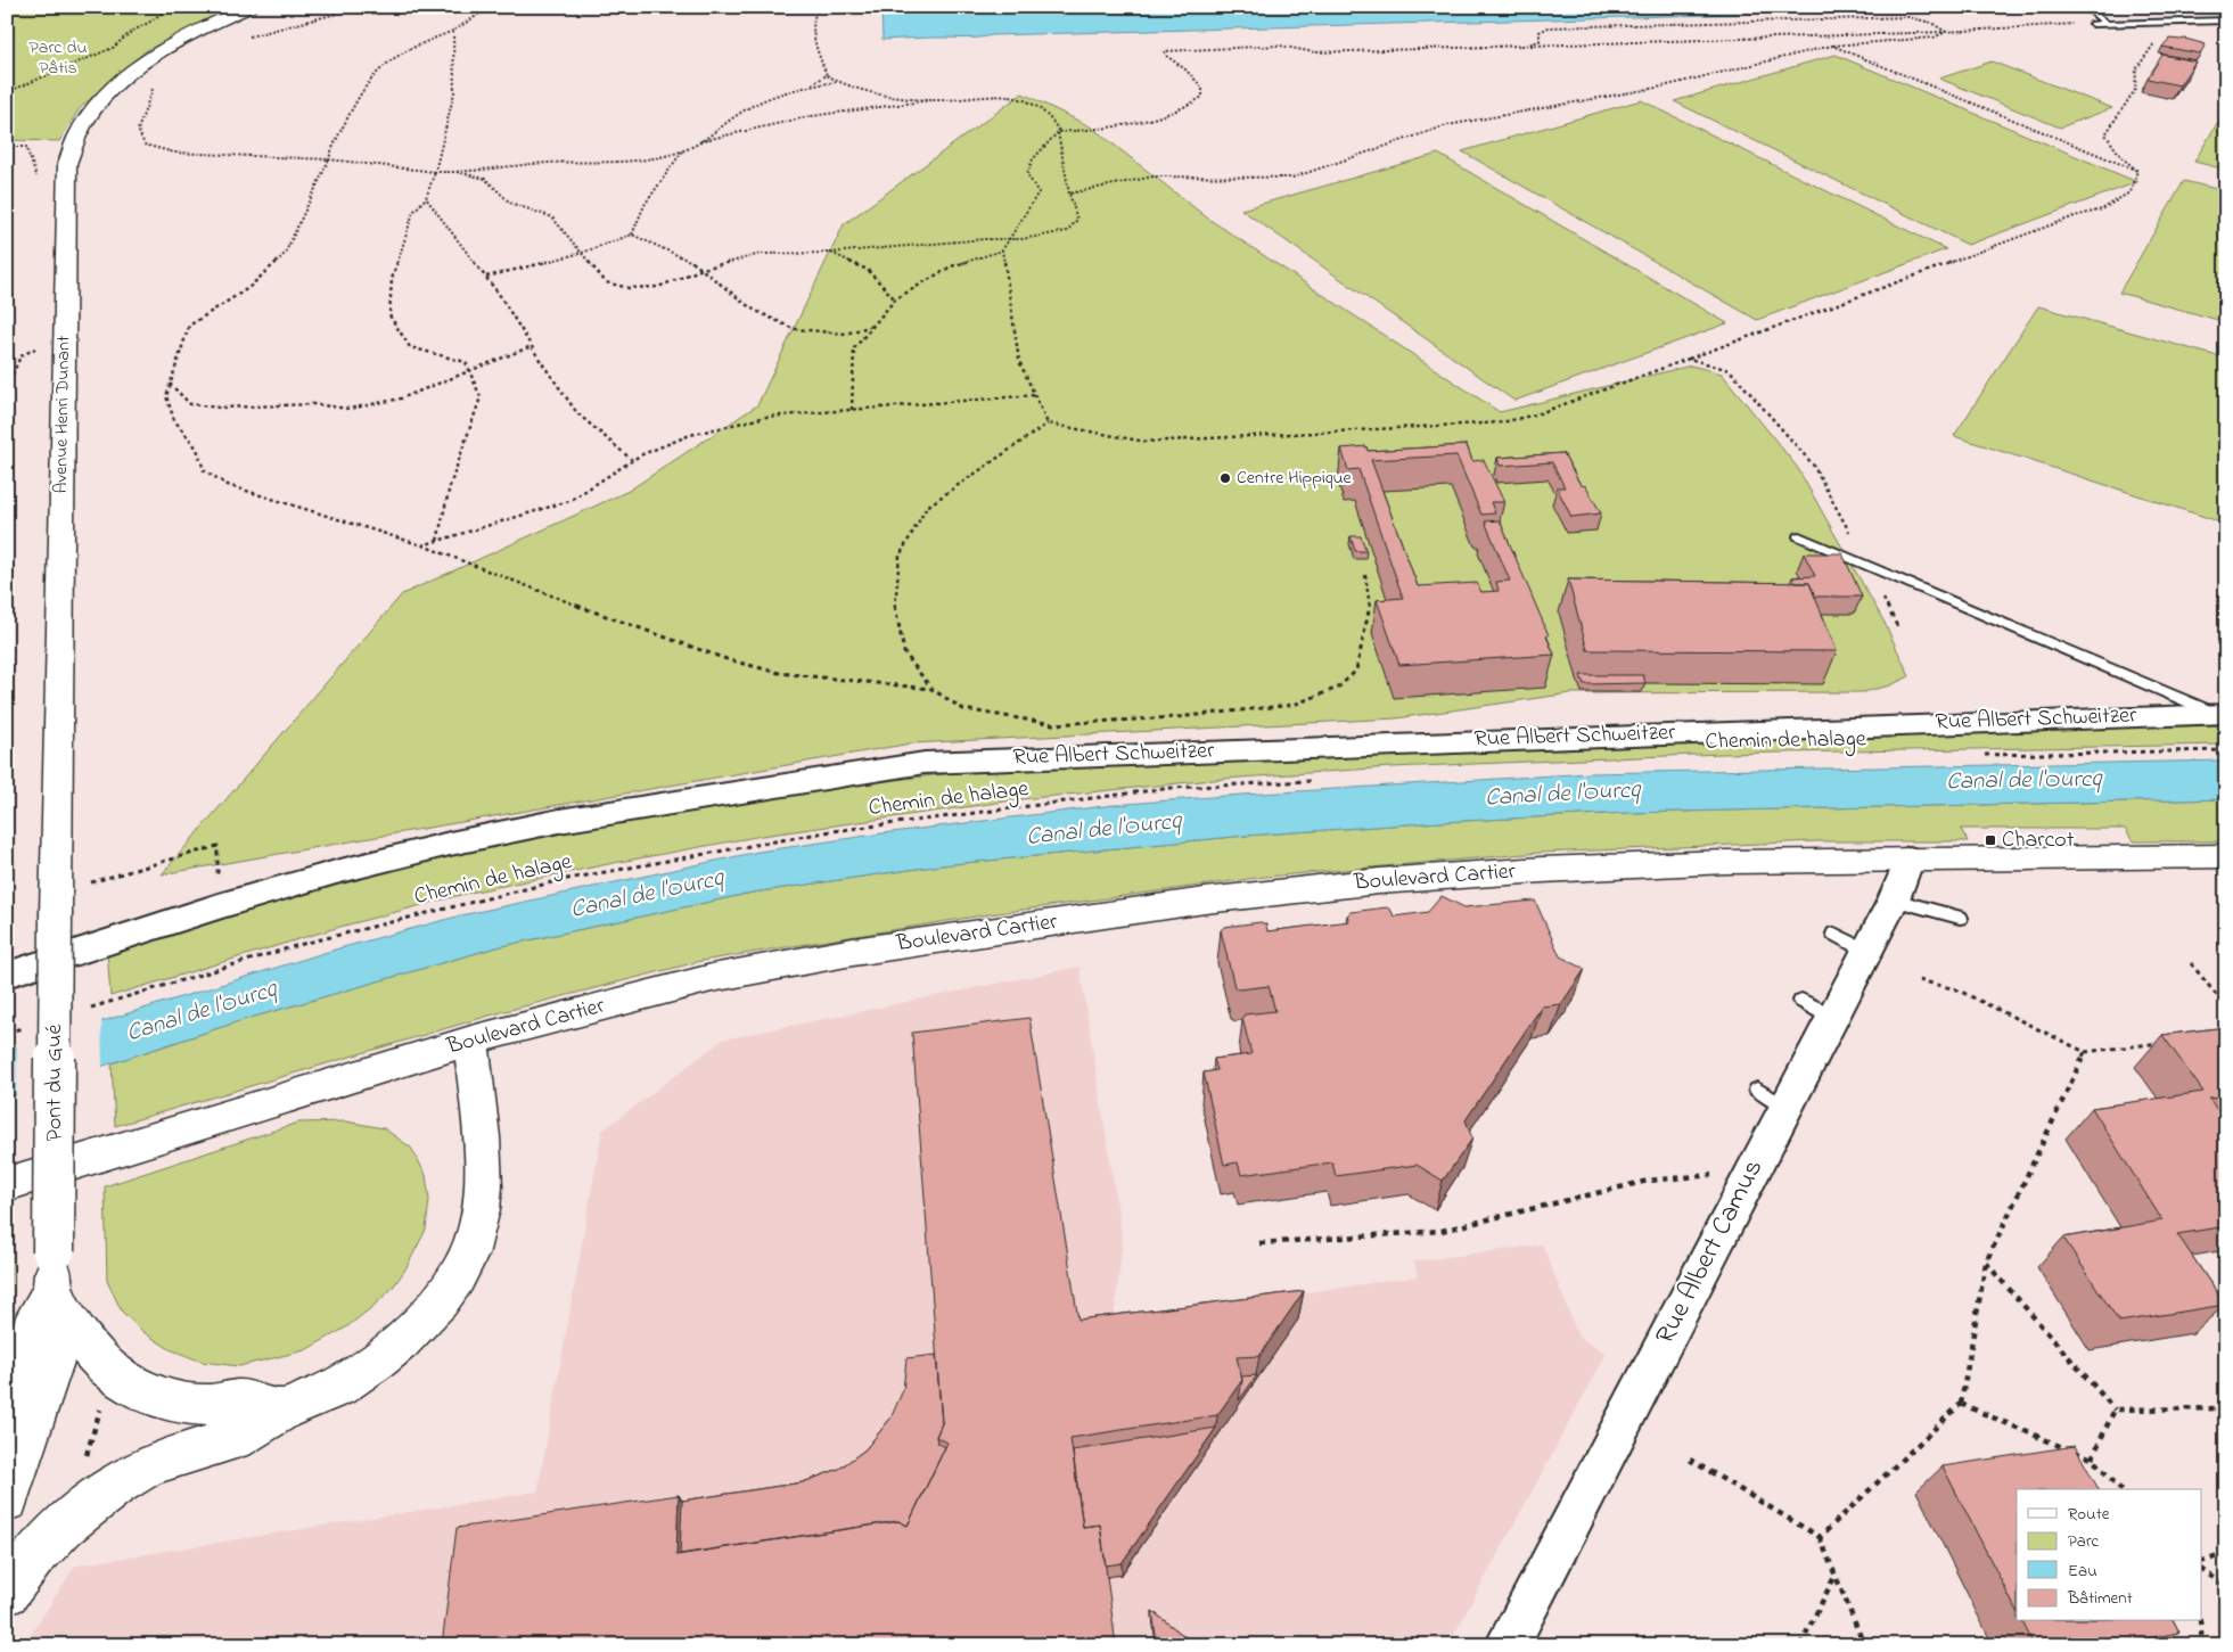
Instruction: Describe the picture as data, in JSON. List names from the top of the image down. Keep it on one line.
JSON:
{"streets":{"street":["Avenue Henri Dunant","Rue Albert Schweitzer","Boulevard Cartier","Pont du Gué","Rue Albert Camus"],"path":["Chemin de halage"]},"crossings":[["Avenue Henri Dunant","Pont du Gué"],["Boulevard Cartier","Rue Albert Camus"]],"water":["Canal de l'Ourcq"],"parks":["Parc du Pâtis"],"places":{"other":["Centre Hippique"],"transit":["Charcot"]},"legend":["Route","Parc","Eau","Bâtiment"]}
